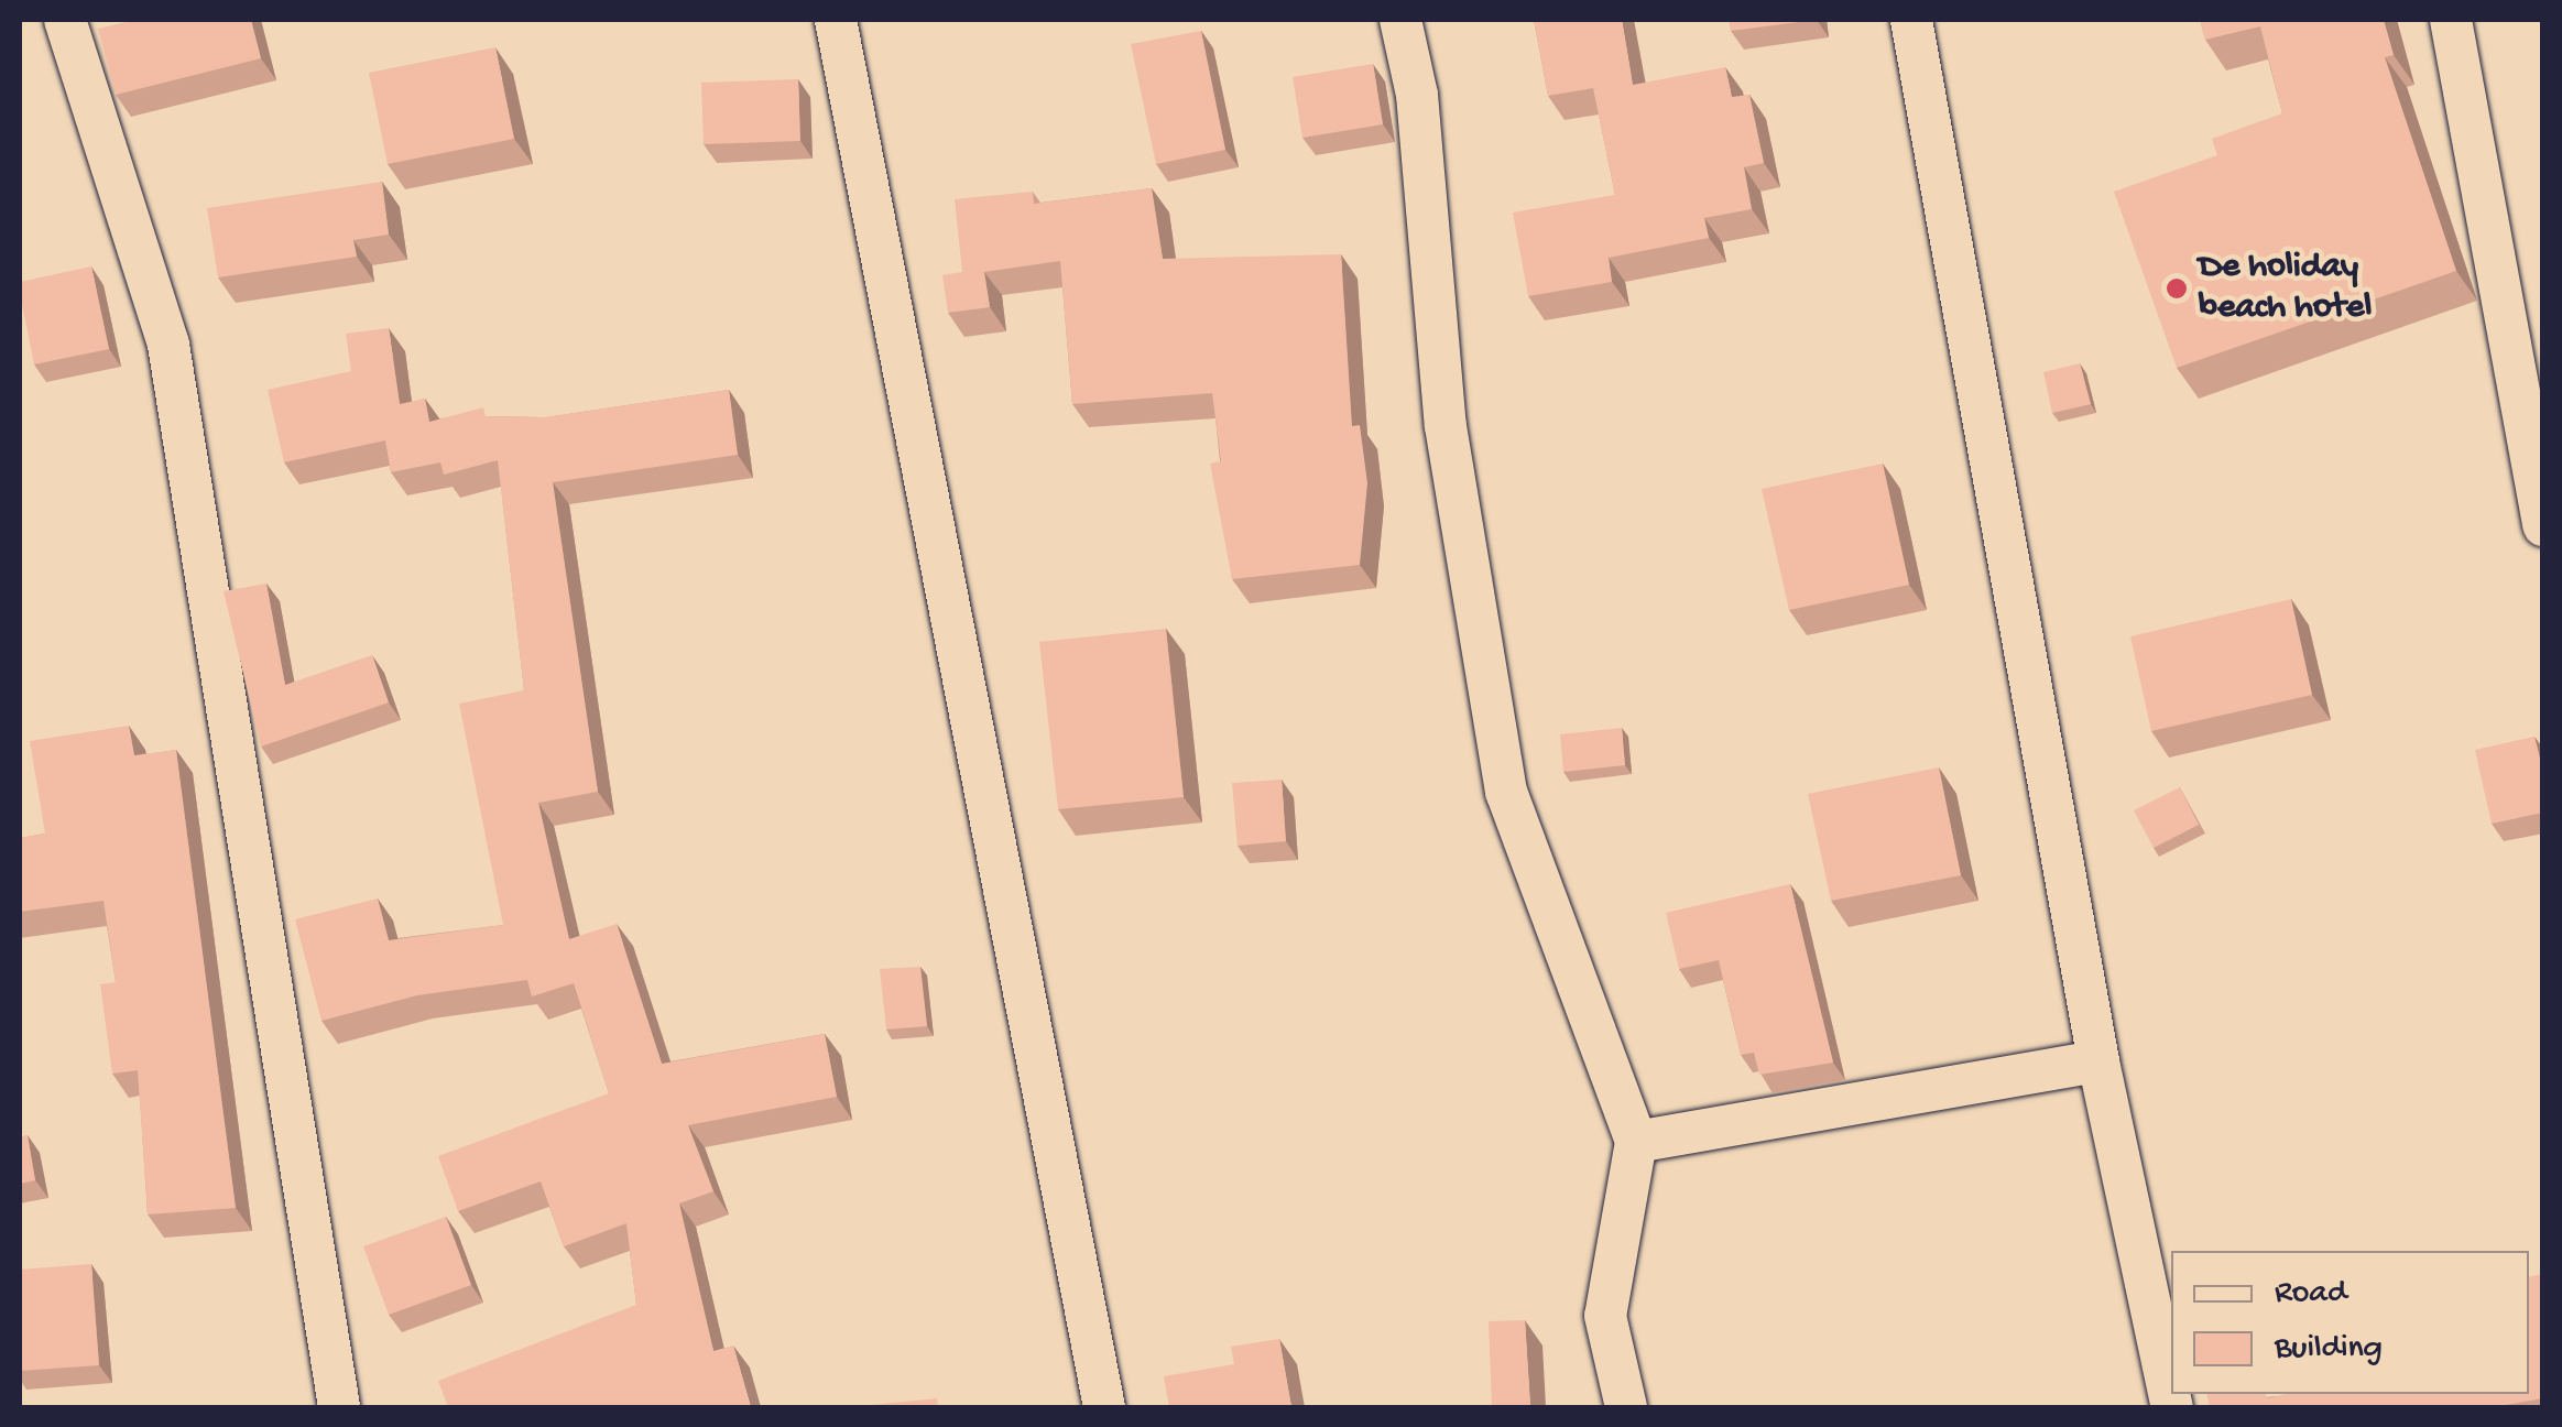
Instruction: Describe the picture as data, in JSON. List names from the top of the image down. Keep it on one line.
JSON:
{"places":["De holiday beach hotel"],"legend":["Road","Building"]}
